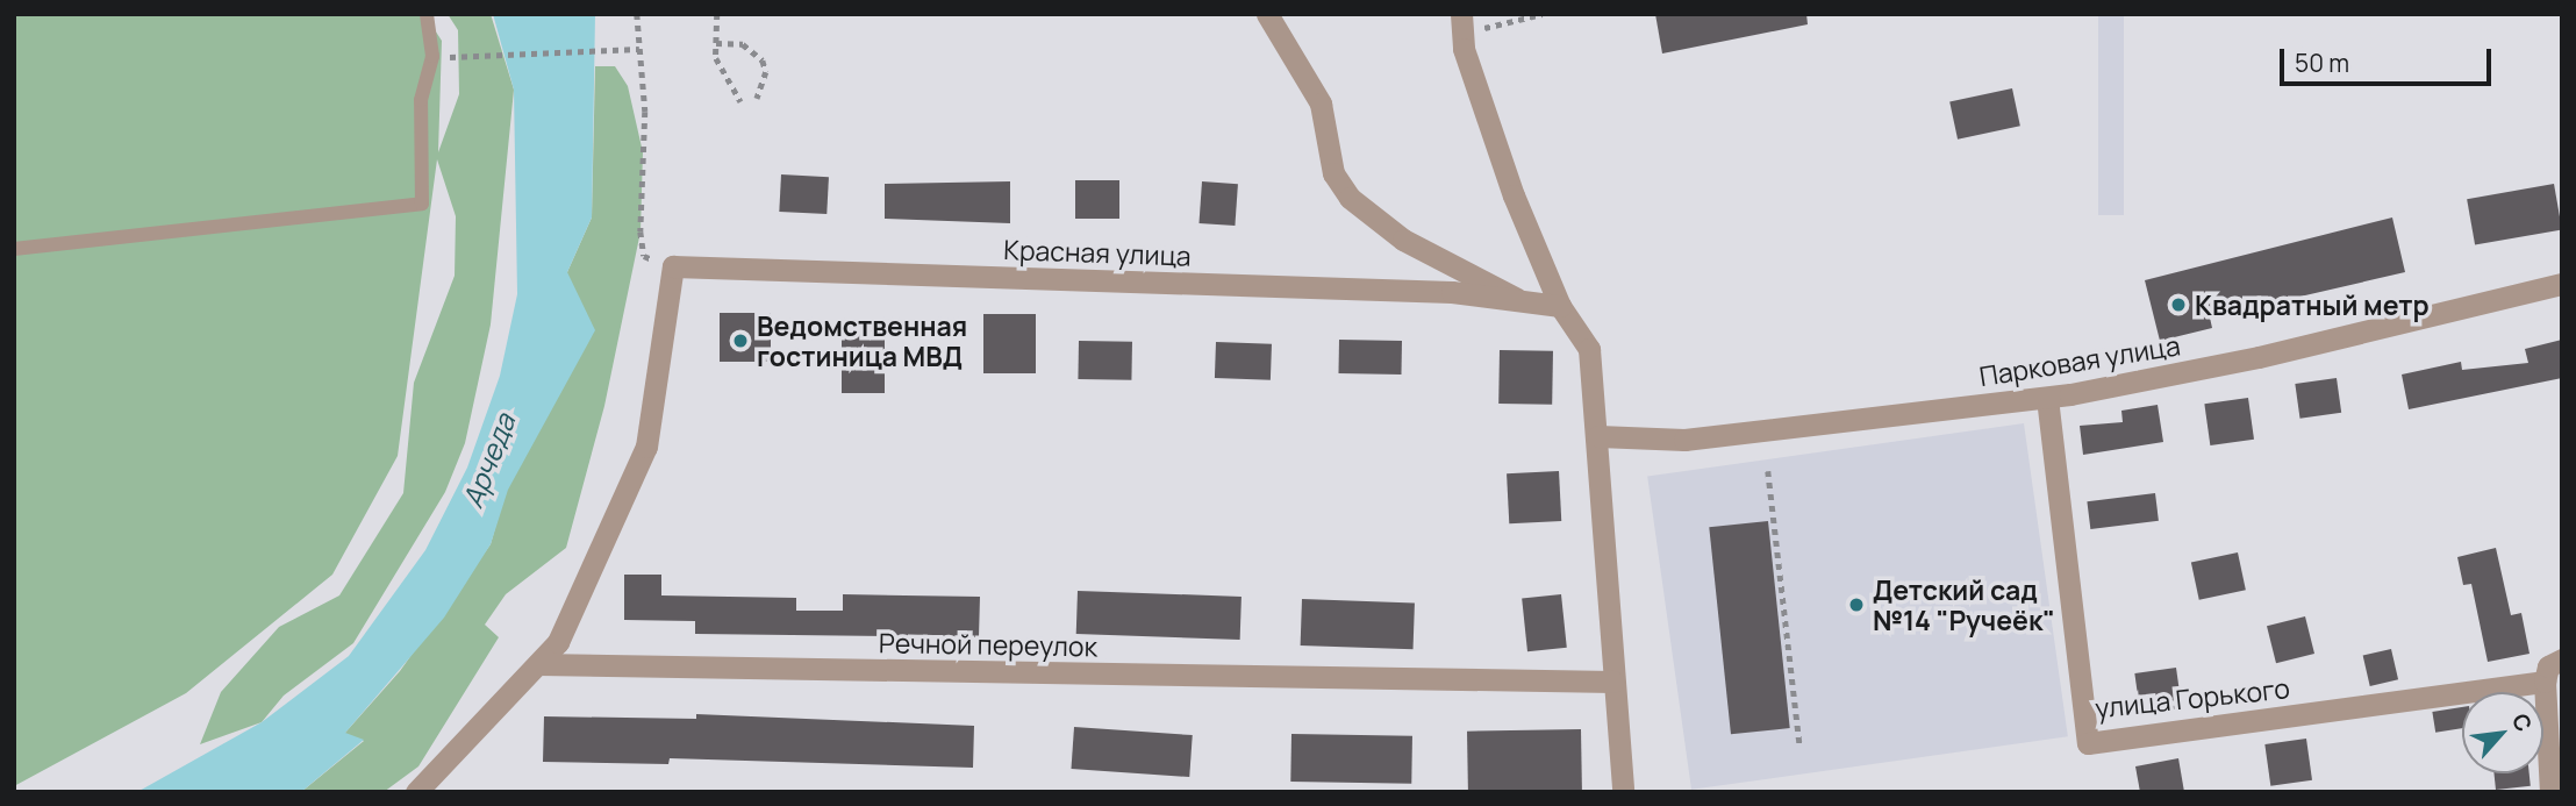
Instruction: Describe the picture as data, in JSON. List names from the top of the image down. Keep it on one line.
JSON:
{"streets":{"street":["Красная улица","Парковая улица","Речной переулок","улица Горького"]},"crossings":[["Парковая улица","улица Горького"]],"water":["Арчеда"],"places":["Квадратный метр","Ведомственная гостиница МВД","Детский сад №14 \"Ручеёк\""],"scale_bar":"50 m","north":"top right"}
